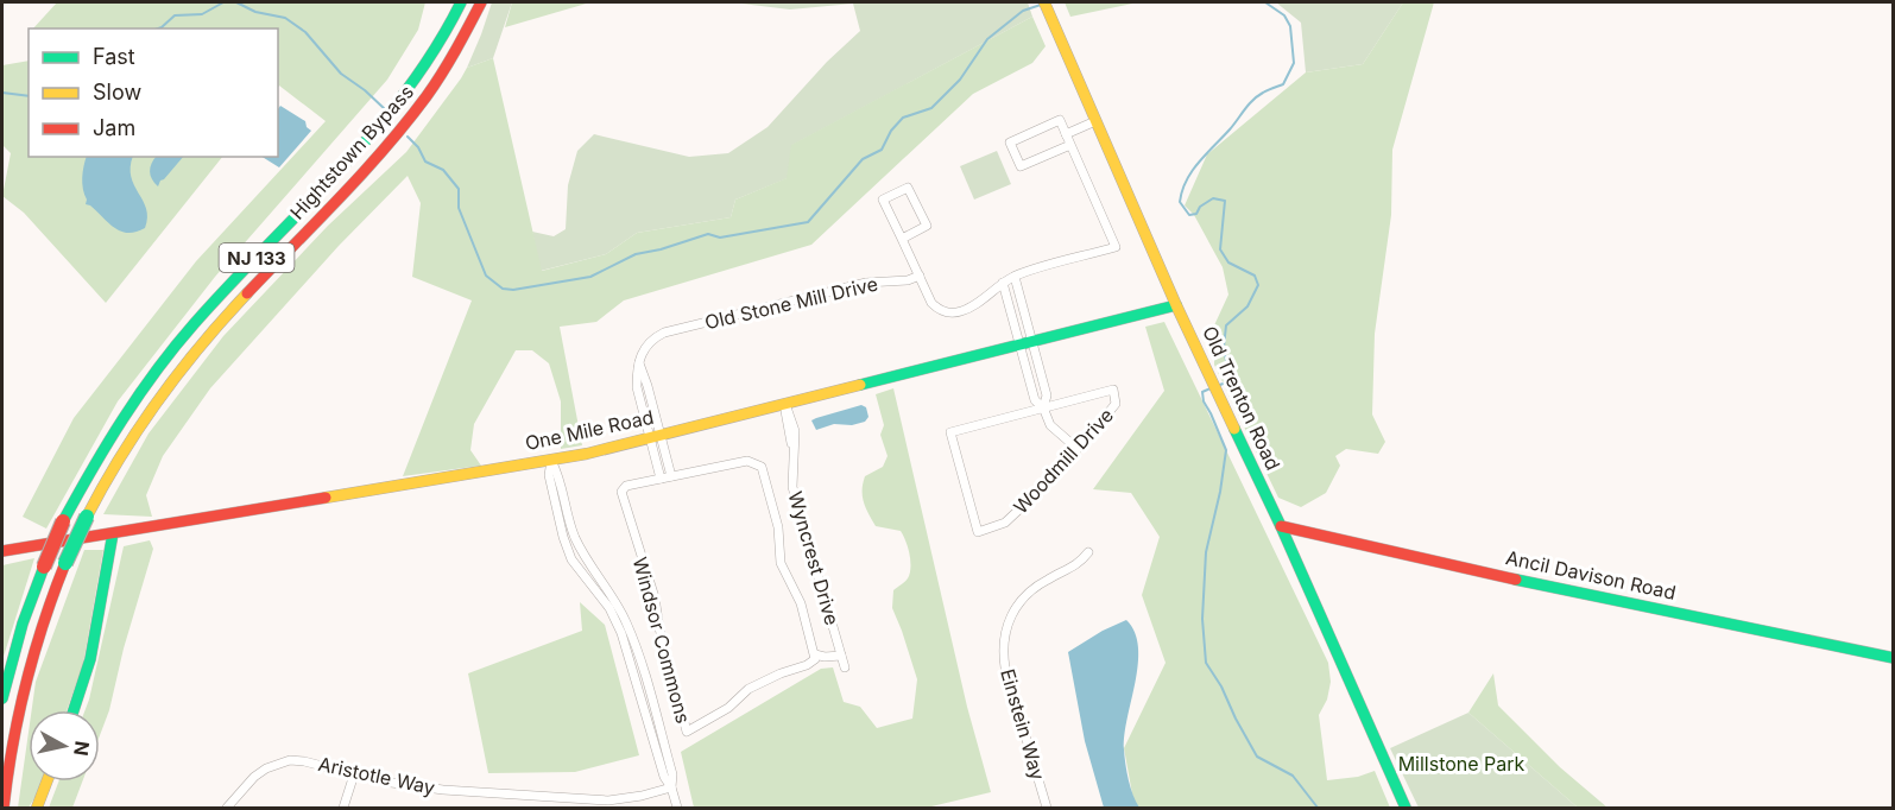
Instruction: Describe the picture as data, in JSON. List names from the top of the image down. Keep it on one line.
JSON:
{"streets":{"main road":["Hightstown Bypass","NJ 133","Old Trenton Road","One Mile Road","Ancil Davison Road"],"street":["Old Stone Mill Drive","Woodmill Drive","Wyncrest Drive","Windsor Commons","Einstein Way","Aristotle Way"]},"crossings":[["Old Stone Mill Drive","One Mile Road"],["Old Trenton Road","One Mile Road"],["Old Trenton Road","Ancil Davison Road"],["One Mile Road","Wyncrest Drive"]],"parks":["Millstone Park"],"legend":["Fast","Slow","Jam"],"north":"right"}
